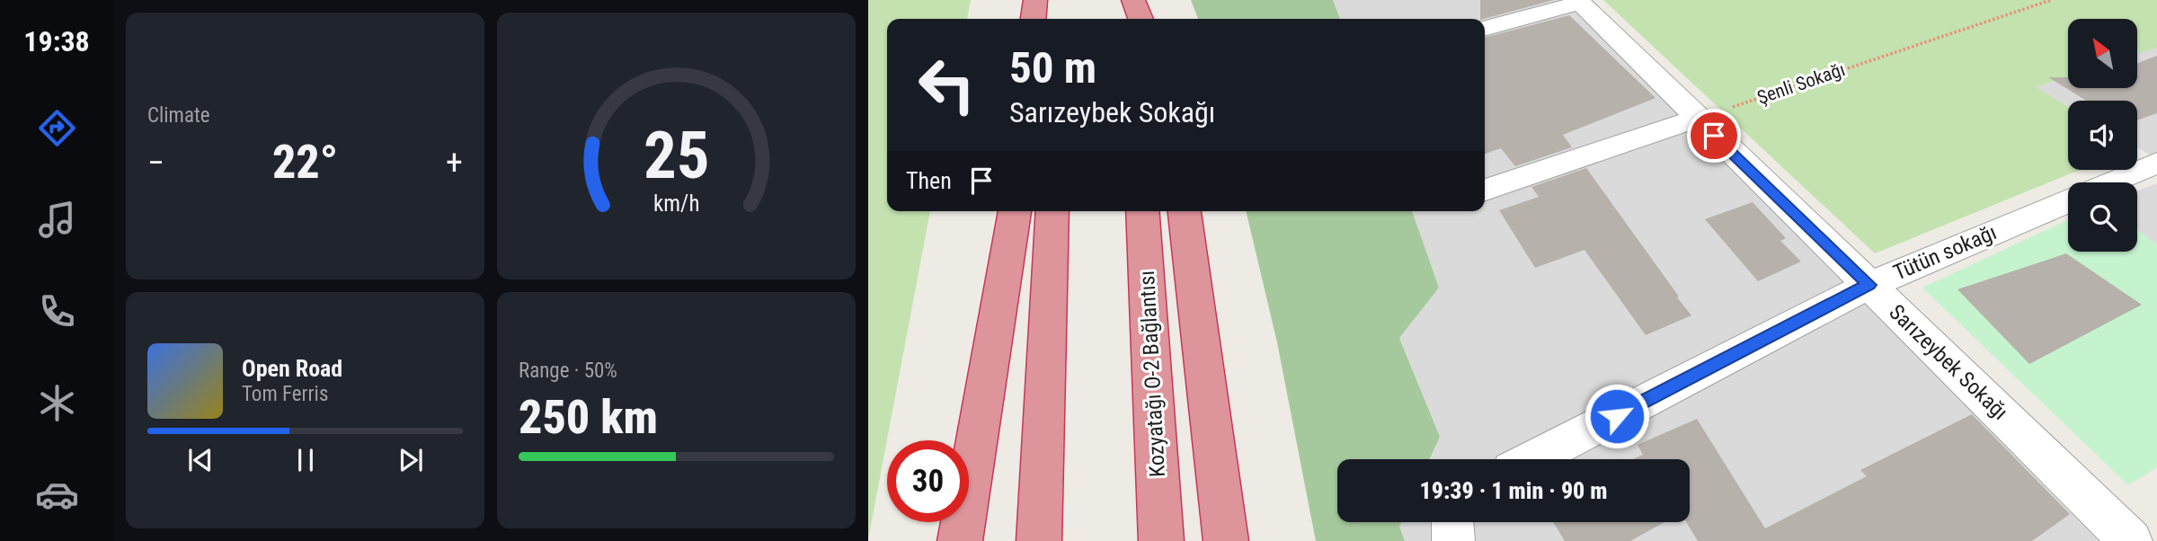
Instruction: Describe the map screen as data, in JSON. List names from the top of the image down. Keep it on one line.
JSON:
{"streets":{"highway":["Kozyatağı O-2 Bağlantısı"],"street":["Tütün sokağı","Sarızeybek Sokağı"],"path":["Şenli Sokağı"]},"crossings":[["Şenli Sokağı","Sarızeybek Sokağı"],["Tütün sokağı","Sarızeybek Sokağı"]],"north":"top left","page":{"tabs":"19:38","tile":["Climate",["Range · 50%","250 km"]],"turn":["50 m","Sarızeybek Sokağı"],"heat":["−","22°","+"],"then":"Then","song":["Open Road","Tom Ferris"],"limit":"30","trip":"19:39 · 1 min · 90 m","gauge":["25","km/h"]}}
